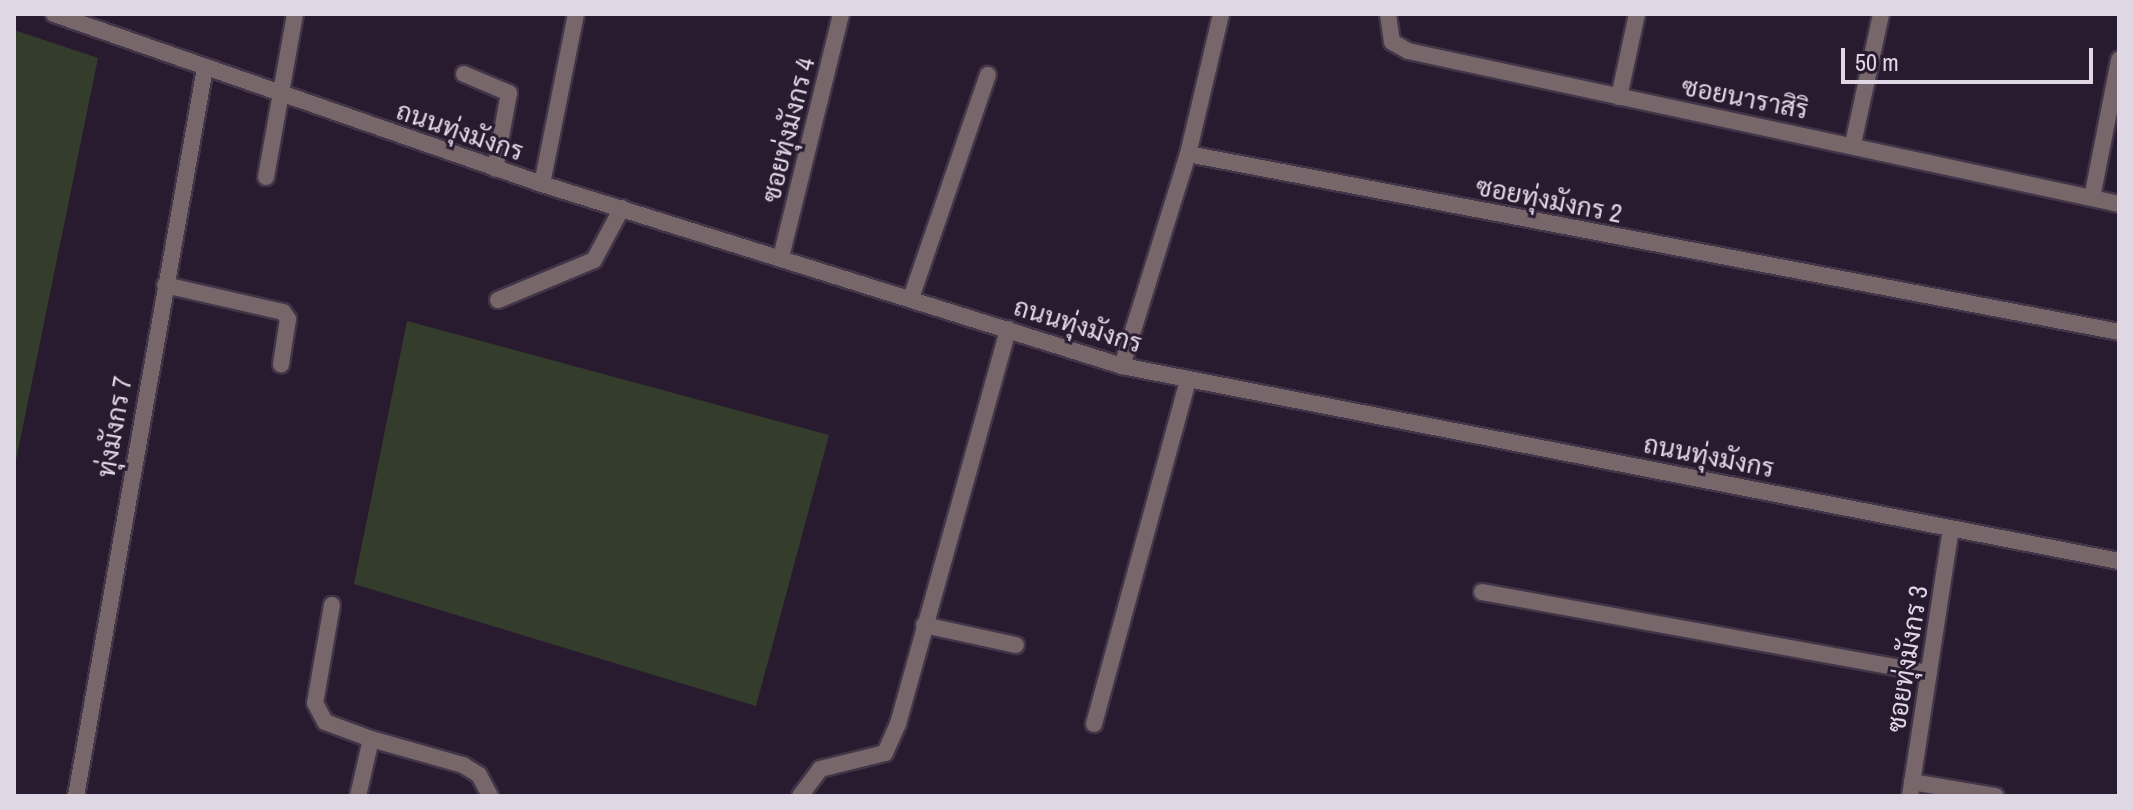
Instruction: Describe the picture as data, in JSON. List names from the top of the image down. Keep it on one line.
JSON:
{"streets":{"street":["ซอยนาราสิริ","ซอยทุ่งมังกร 4","ถนนทุ่งมังกร","ซอยทุ่งมังกร 2","ทุ่งมังกร 7","ซอยทุ่งมังกร 3"]},"crossings":[["ซอยทุ่งมังกร 4","ถนนทุ่งมังกร"],["ถนนทุ่งมังกร","ทุ่งมังกร 7"],["ถนนทุ่งมังกร","ซอยทุ่งมังกร 3"]],"scale_bar":"50 m"}
